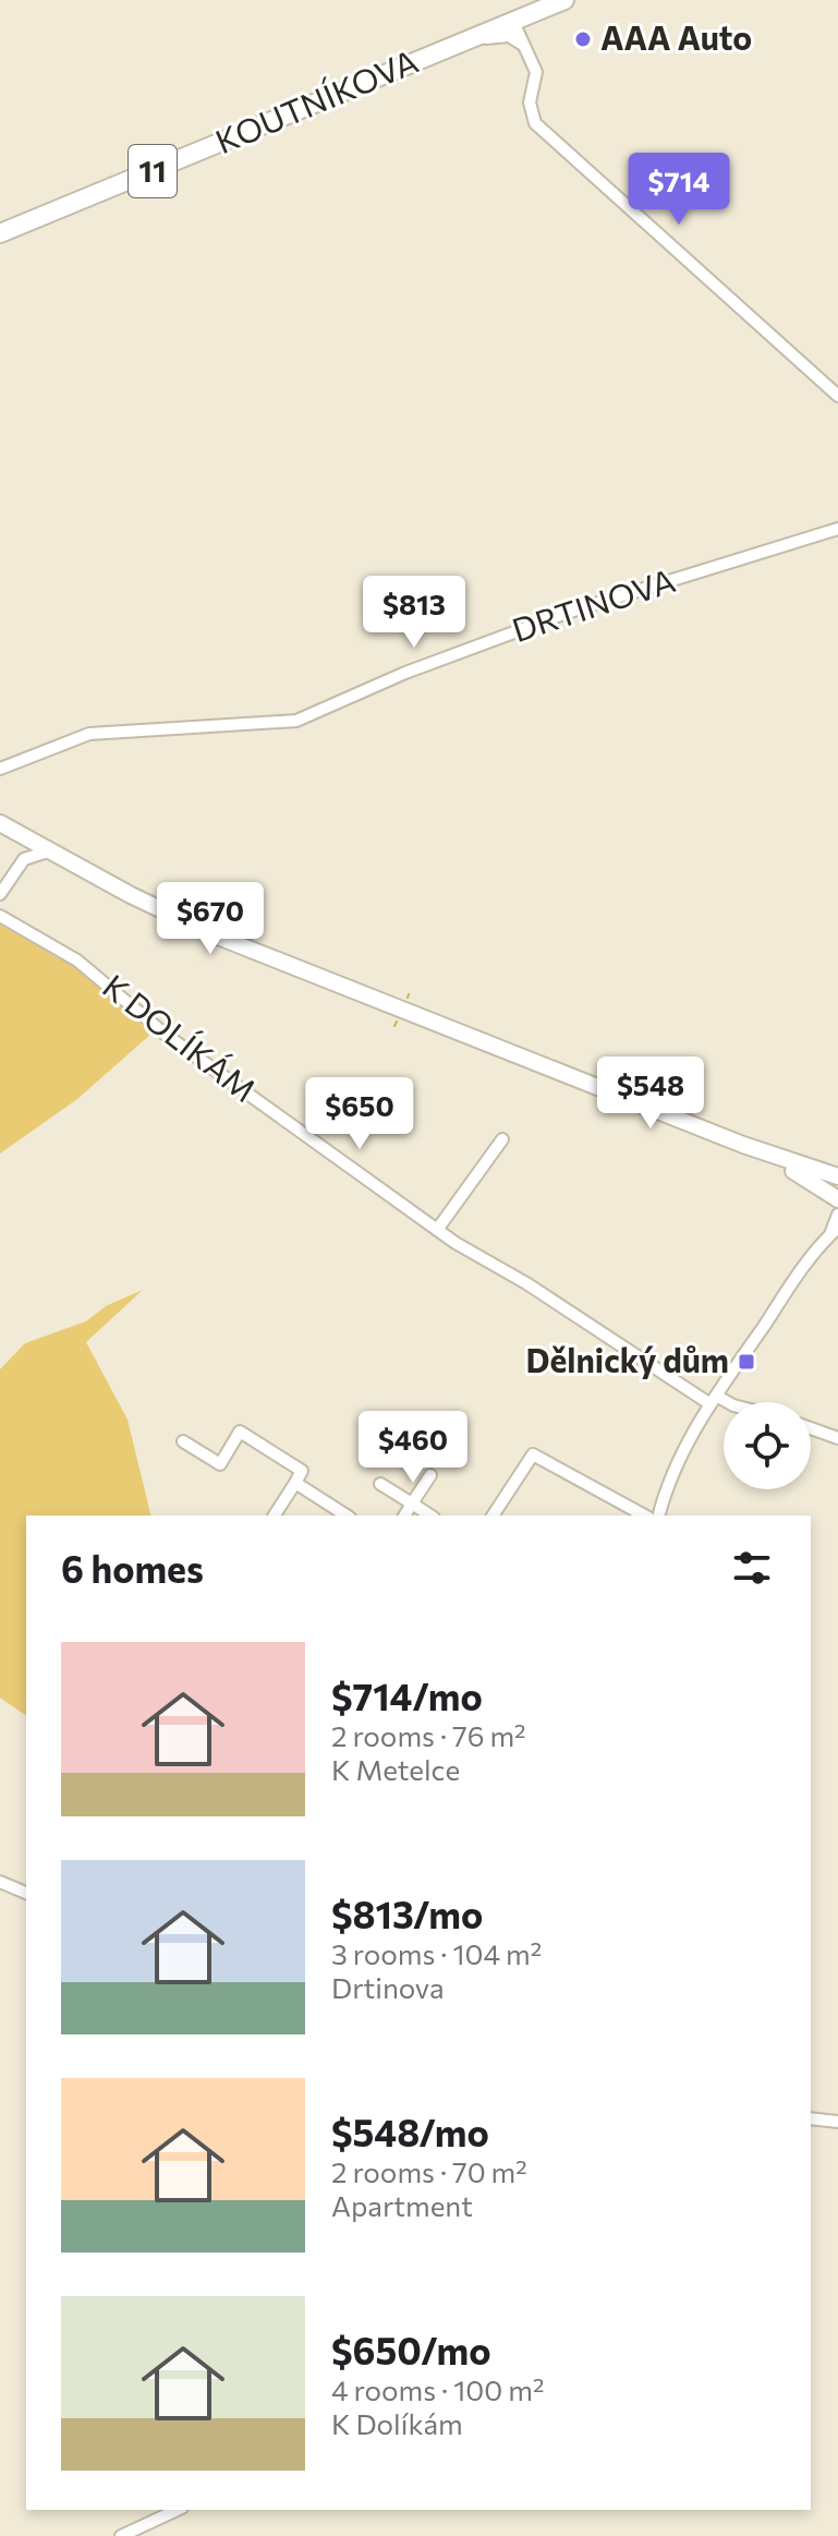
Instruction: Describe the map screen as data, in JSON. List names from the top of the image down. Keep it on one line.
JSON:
{"streets":{"main road":["KOUTNÍKOVA","11"],"street":["DRTINOVA","K DOLÍKÁM"]},"places":{"other":["AAA Auto"],"transit":["Dělnický dům"]},"page":{"price":["$714","$813","$670","$548","$650","$460"],"heading":"6 homes","list":[{"name":"$714/mo","note":"2 rooms · 76 m² · K Metelce"},{"name":"$813/mo","note":"3 rooms · 104 m² · Drtinova"},{"name":"$548/mo","note":"2 rooms · 70 m² · Apartment"},{"name":"$650/mo","note":"4 rooms · 100 m² · K Dolíkám"}]}}
